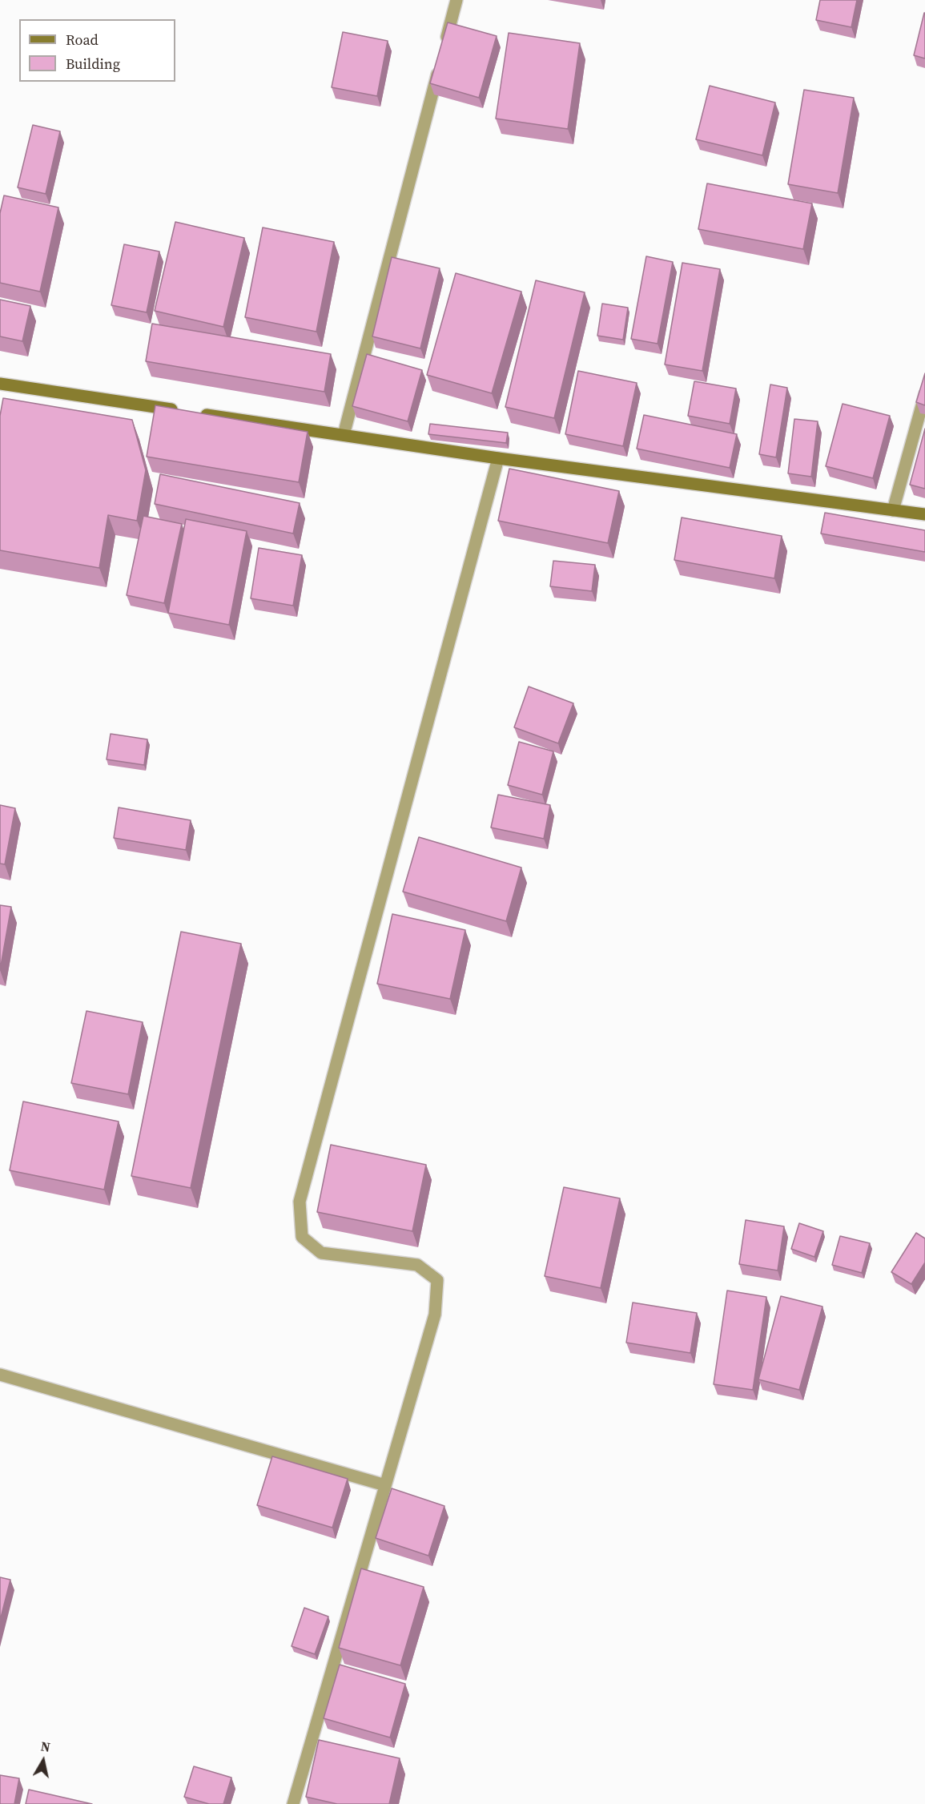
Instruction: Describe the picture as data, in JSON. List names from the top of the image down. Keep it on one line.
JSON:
{"legend":["Road","Building"],"north":"top"}
